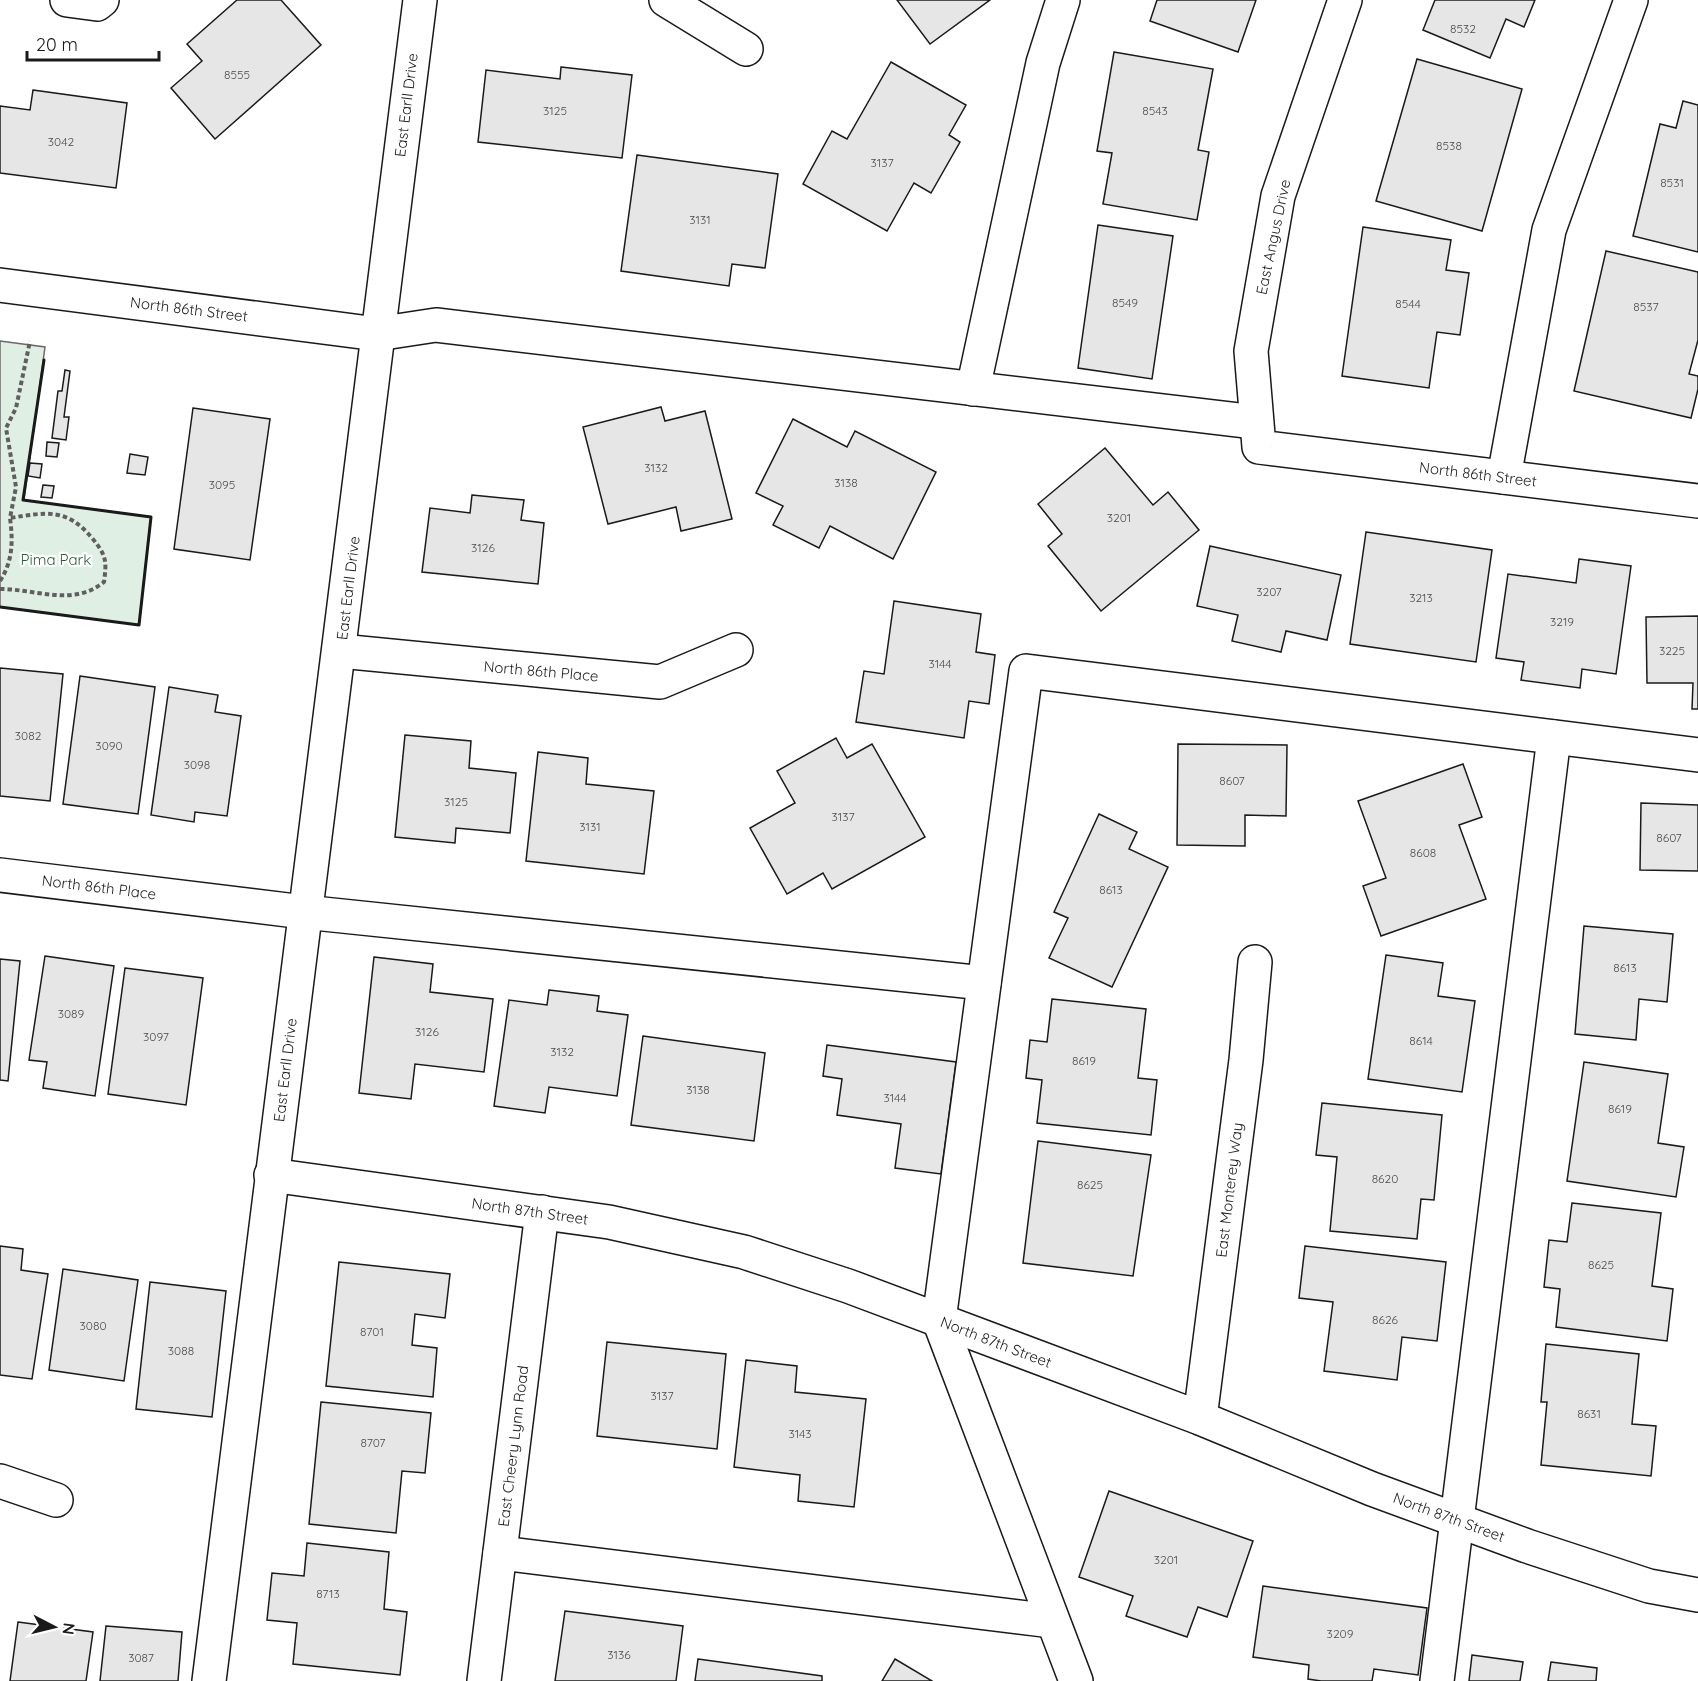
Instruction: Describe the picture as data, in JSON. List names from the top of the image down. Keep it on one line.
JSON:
{"streets":{"street":["East Earll Drive","East Angus Drive","North 86th Street","North 86th Place","East Monterey Way","North 87th Street","East Cheery Lynn Road"]},"crossings":[["East Earll Drive","North 86th Street"],["East Earll Drive","North 86th Place"],["East Earll Drive","North 87th Street"],["East Angus Drive","North 86th Street"],["East Monterey Way","North 87th Street"],["North 87th Street","East Cheery Lynn Road"]],"parks":["Pima Park"],"house_numbers":["8532","8555","3125","8543","3042","8538","3137","8531","3131","8549","8544","8537","3132","3138","3095","3201","3126","3207","3213","3219","3225","3144","3082","3090","3098","8607","3125","3137","3131","8607","8608","8613","8613","3089","3126","3097","8614","3132","8619","3138","3144","8619","8620","8625","8625","8626","3080","8701","3088","3137","8631","3143","8707","3201","8713","3209","3136","3087"],"scale_bar":"20 m","north":"right"}
